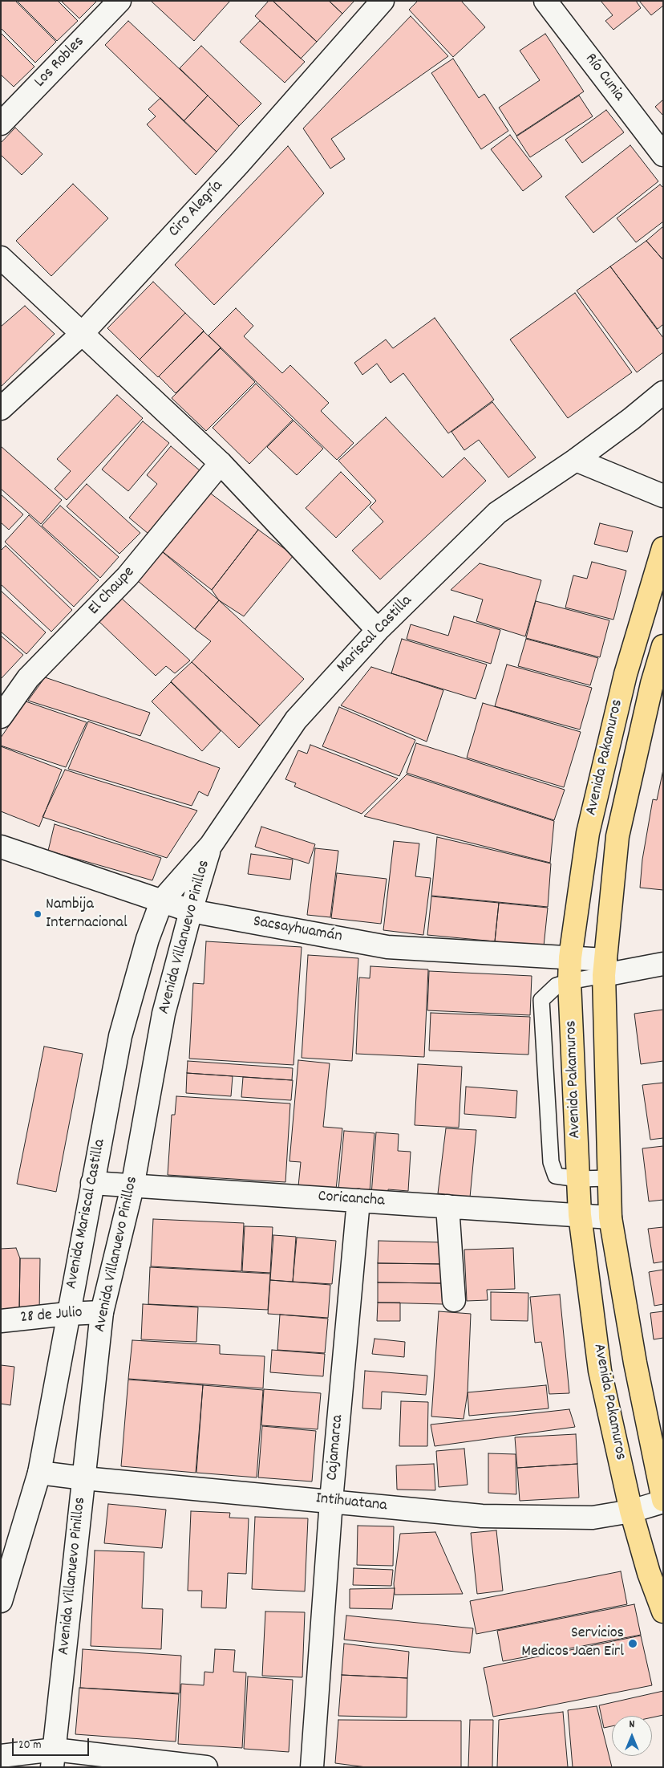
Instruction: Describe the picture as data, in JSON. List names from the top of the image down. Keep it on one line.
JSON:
{"streets":{"highway":["Avenida Pakamuros"],"street":["Los Robles","Río Cunia","Ciro Alegría","El Chaupe","Mariscal Castilla","Sacsayhuamán","Avenida Villanuevo Pinillos","Coricancha","Avenida Mariscal Castilla","28 de Julio","Cajamarca","Intihuatana"]},"crossings":[["Mariscal Castilla","Avenida Villanuevo Pinillos"],["Mariscal Castilla","Avenida Mariscal Castilla"],["Avenida Pakamuros","Sacsayhuamán"],["Avenida Pakamuros","Coricancha"],["Avenida Pakamuros","Intihuatana"],["Sacsayhuamán","Avenida Villanuevo Pinillos"],["Sacsayhuamán","Avenida Mariscal Castilla"],["Avenida Villanuevo Pinillos","Coricancha"],["Avenida Villanuevo Pinillos","Avenida Mariscal Castilla"],["Avenida Villanuevo Pinillos","28 de Julio"],["Avenida Villanuevo Pinillos","Intihuatana"],["Coricancha","Avenida Mariscal Castilla"],["Coricancha","Cajamarca"],["Avenida Mariscal Castilla","28 de Julio"],["Avenida Mariscal Castilla","Intihuatana"],["Cajamarca","Intihuatana"]],"places":["Nambija Internacional","Servicios Medicos Jaen Eirl"],"scale_bar":"20 m","north":"top"}
